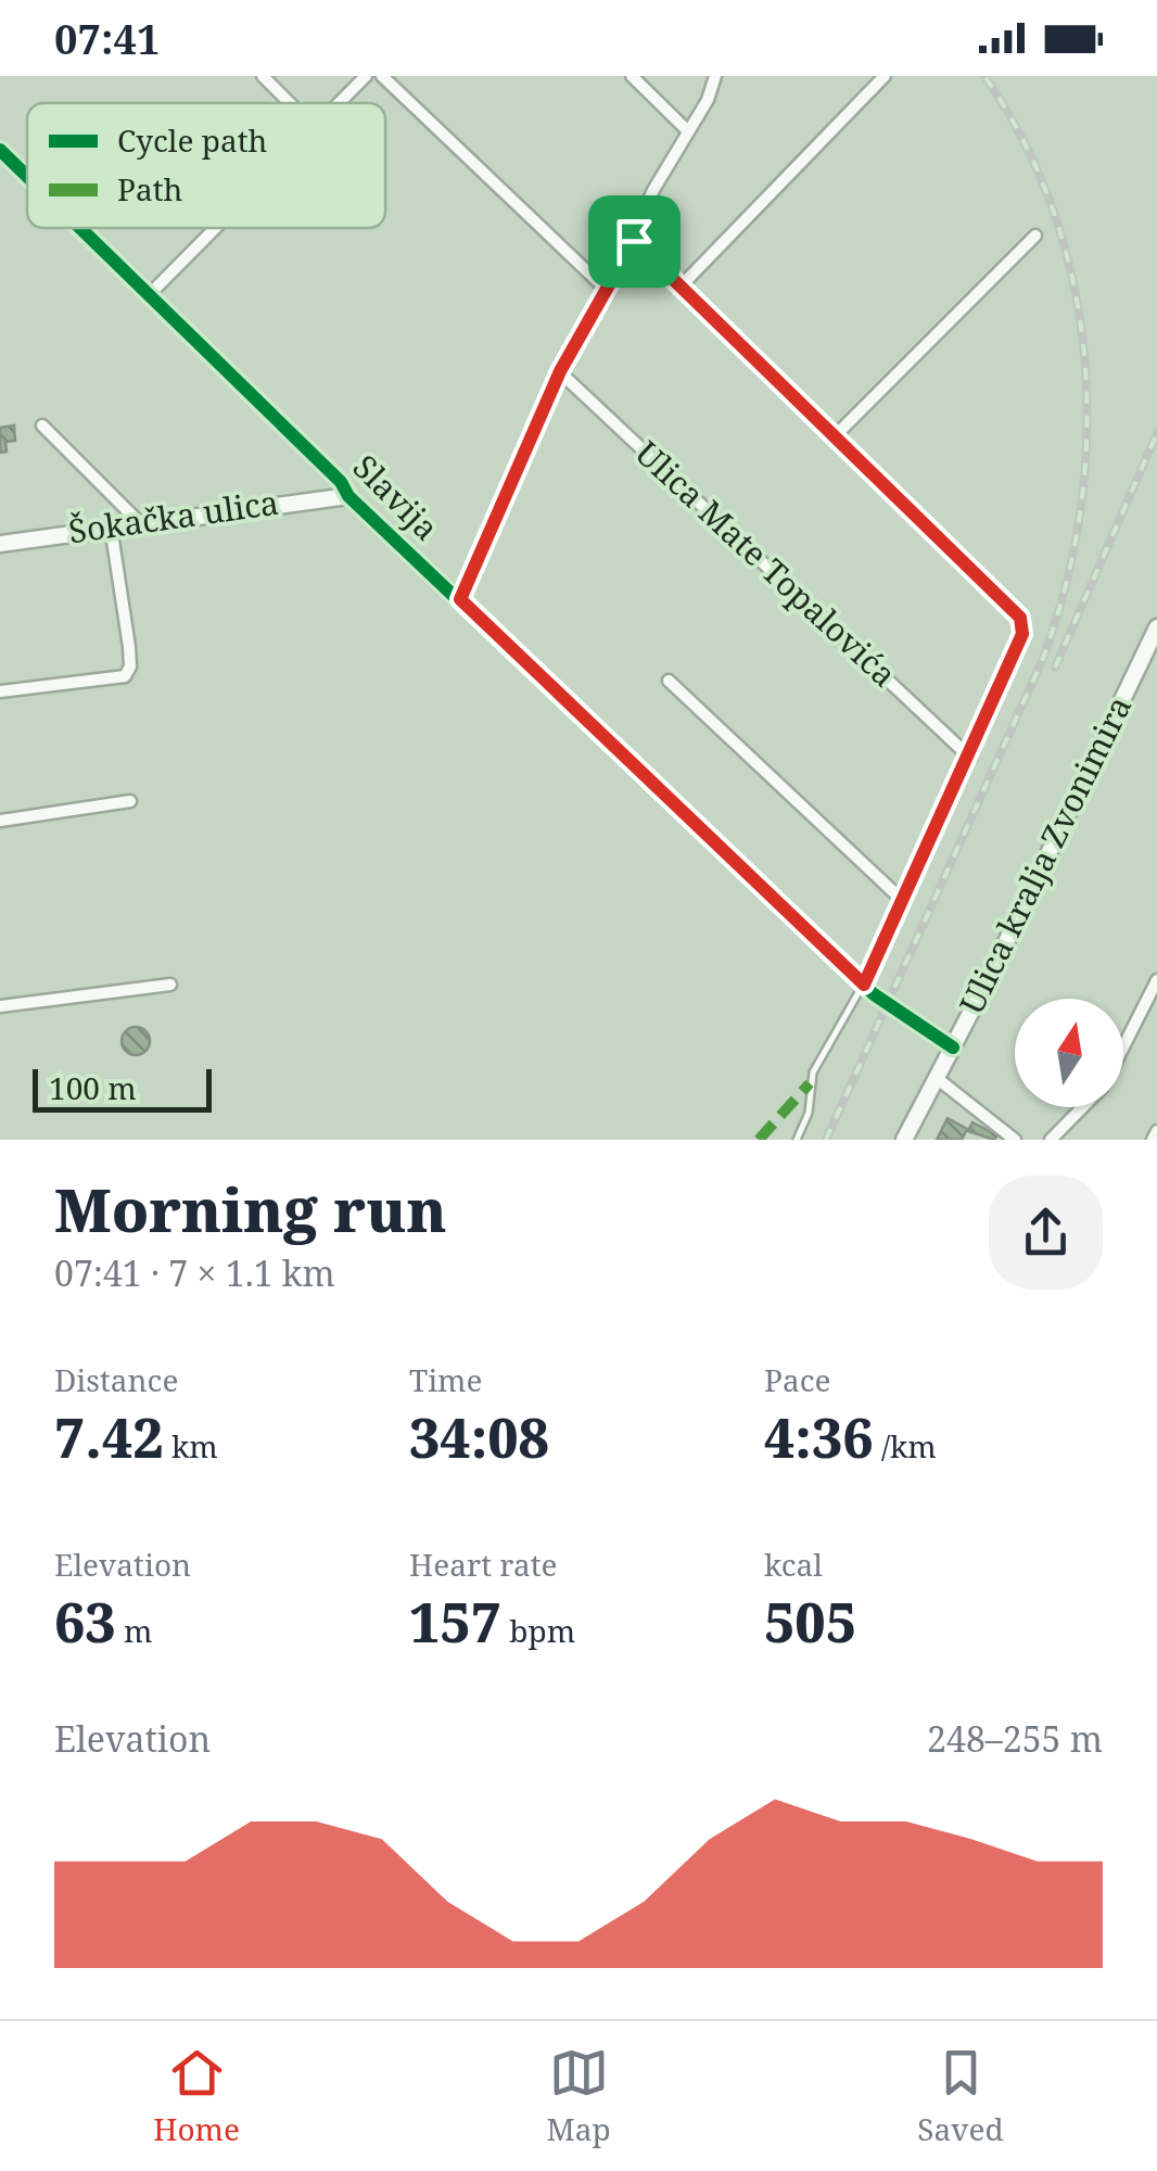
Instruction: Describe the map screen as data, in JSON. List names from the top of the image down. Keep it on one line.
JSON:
{"streets":{"street":["Slavija","Šokačka ulica","Ulica Mate Topalovića","Ulica kralja Zvonimira"]},"crossings":[["Slavija","Šokačka ulica"],["Slavija","Ulica kralja Zvonimira"]],"legend":["Cycle path","Path"],"scale_bar":"100 m","north":"top","page":{"status":"07:41","scale":"100 m","heading":["Morning run","07:41 · 7 × 1.1 km"],"stats":[["Distance","7.42 km"],["Time","34:08"],["Pace","4:36 /km"],["Elevation","63 m"],["Heart rate","157 bpm"],["kcal","505"]],"chart":["Elevation","248–255 m"],"tabs":["Home","Map","Saved"]}}
